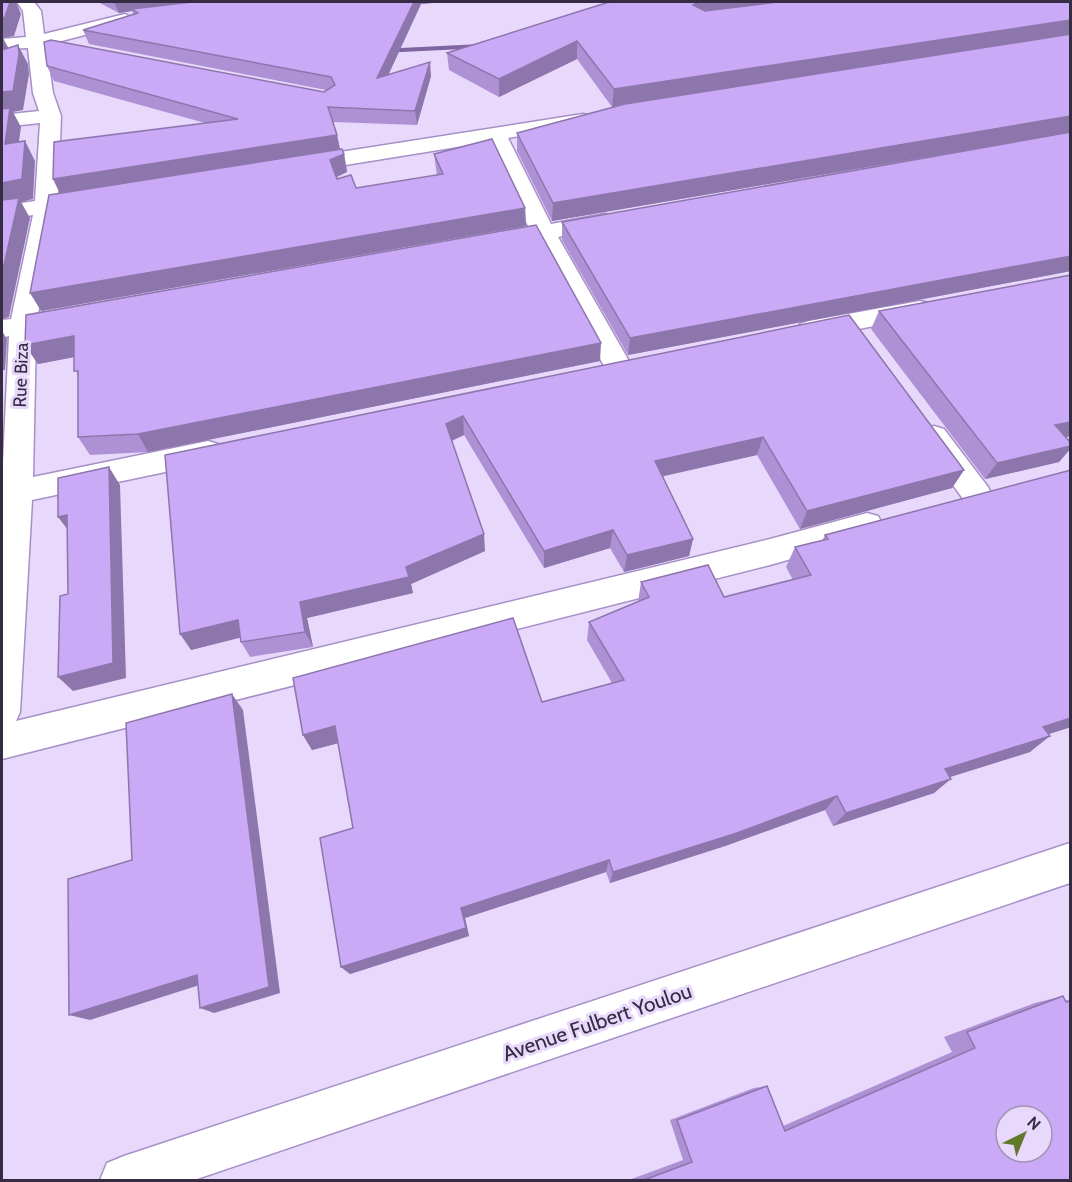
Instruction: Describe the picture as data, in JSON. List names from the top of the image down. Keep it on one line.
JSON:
{"streets":{"street":["Rue Biza","Avenue Fulbert Youlou"]},"north":"top right"}
